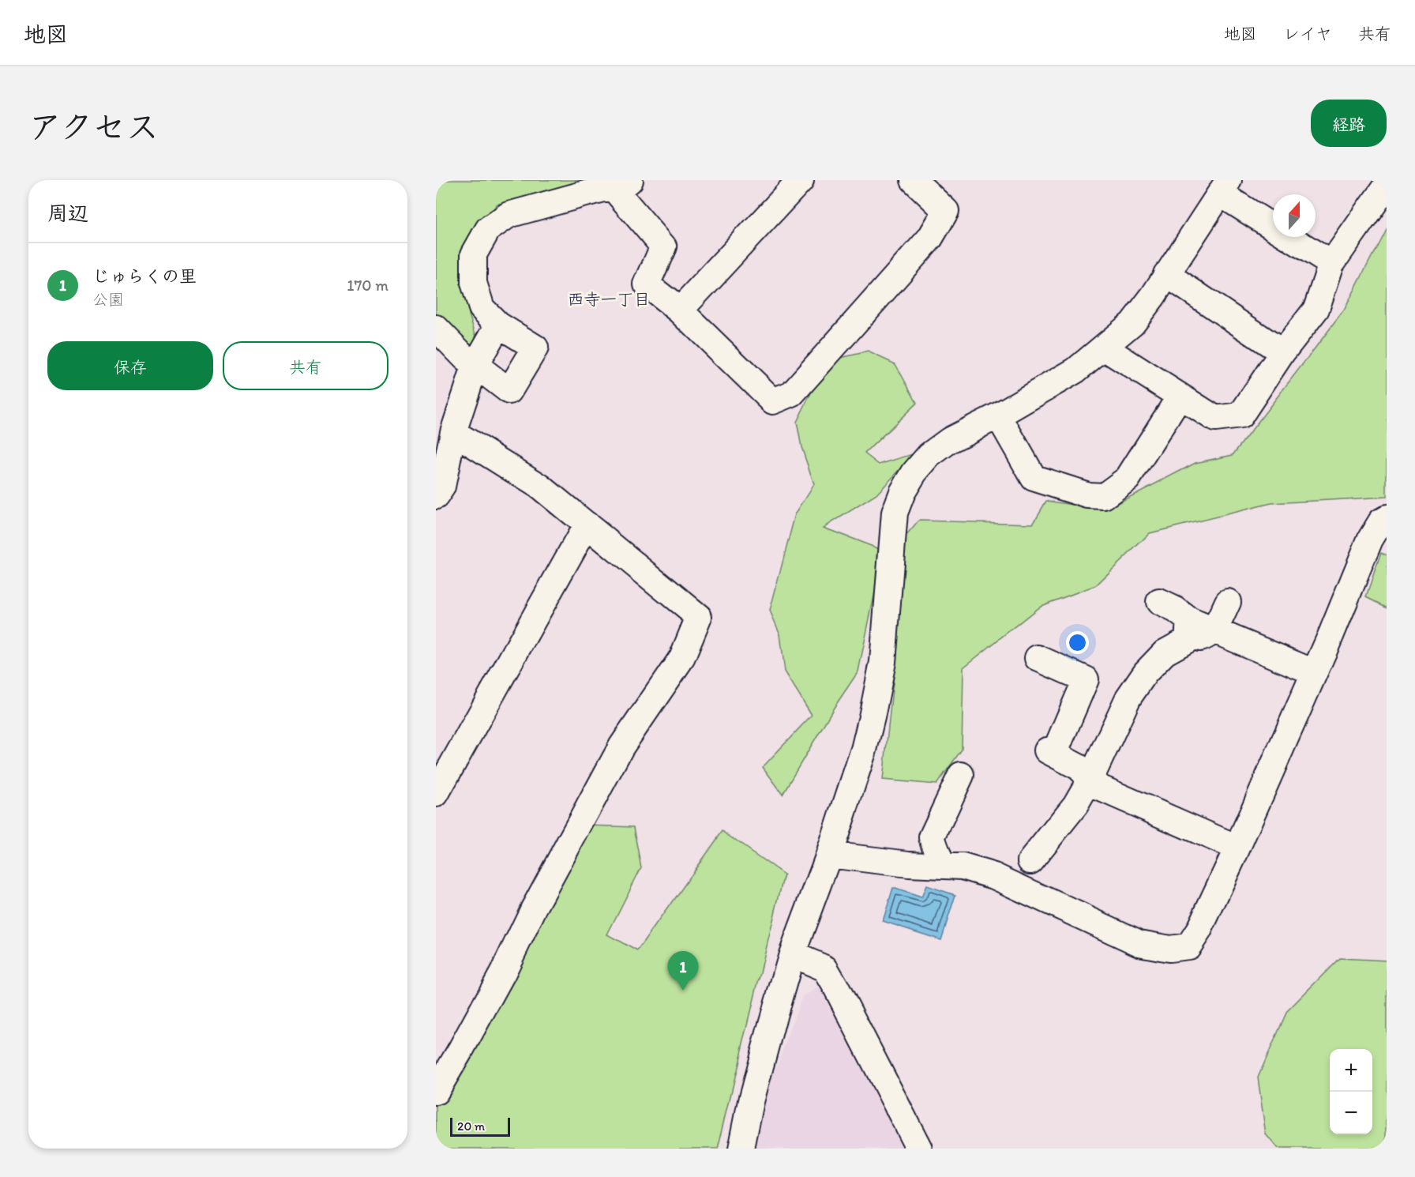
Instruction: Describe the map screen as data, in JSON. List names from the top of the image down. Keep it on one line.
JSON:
{"districts":["西寺一丁目"],"scale_bar":"20 m","north":"top","page":{"header":"地図","nav":["地図","レイヤ","共有"],"title":"アクセス","buttons":["経路",["保存","共有"]],"heading":"周辺","list":[{"mark":"1","name":"じゅらくの里","note":"公園","value":"170 m"}],"pins":"1","map_buttons":["+","−"],"scale":"20 m"}}
